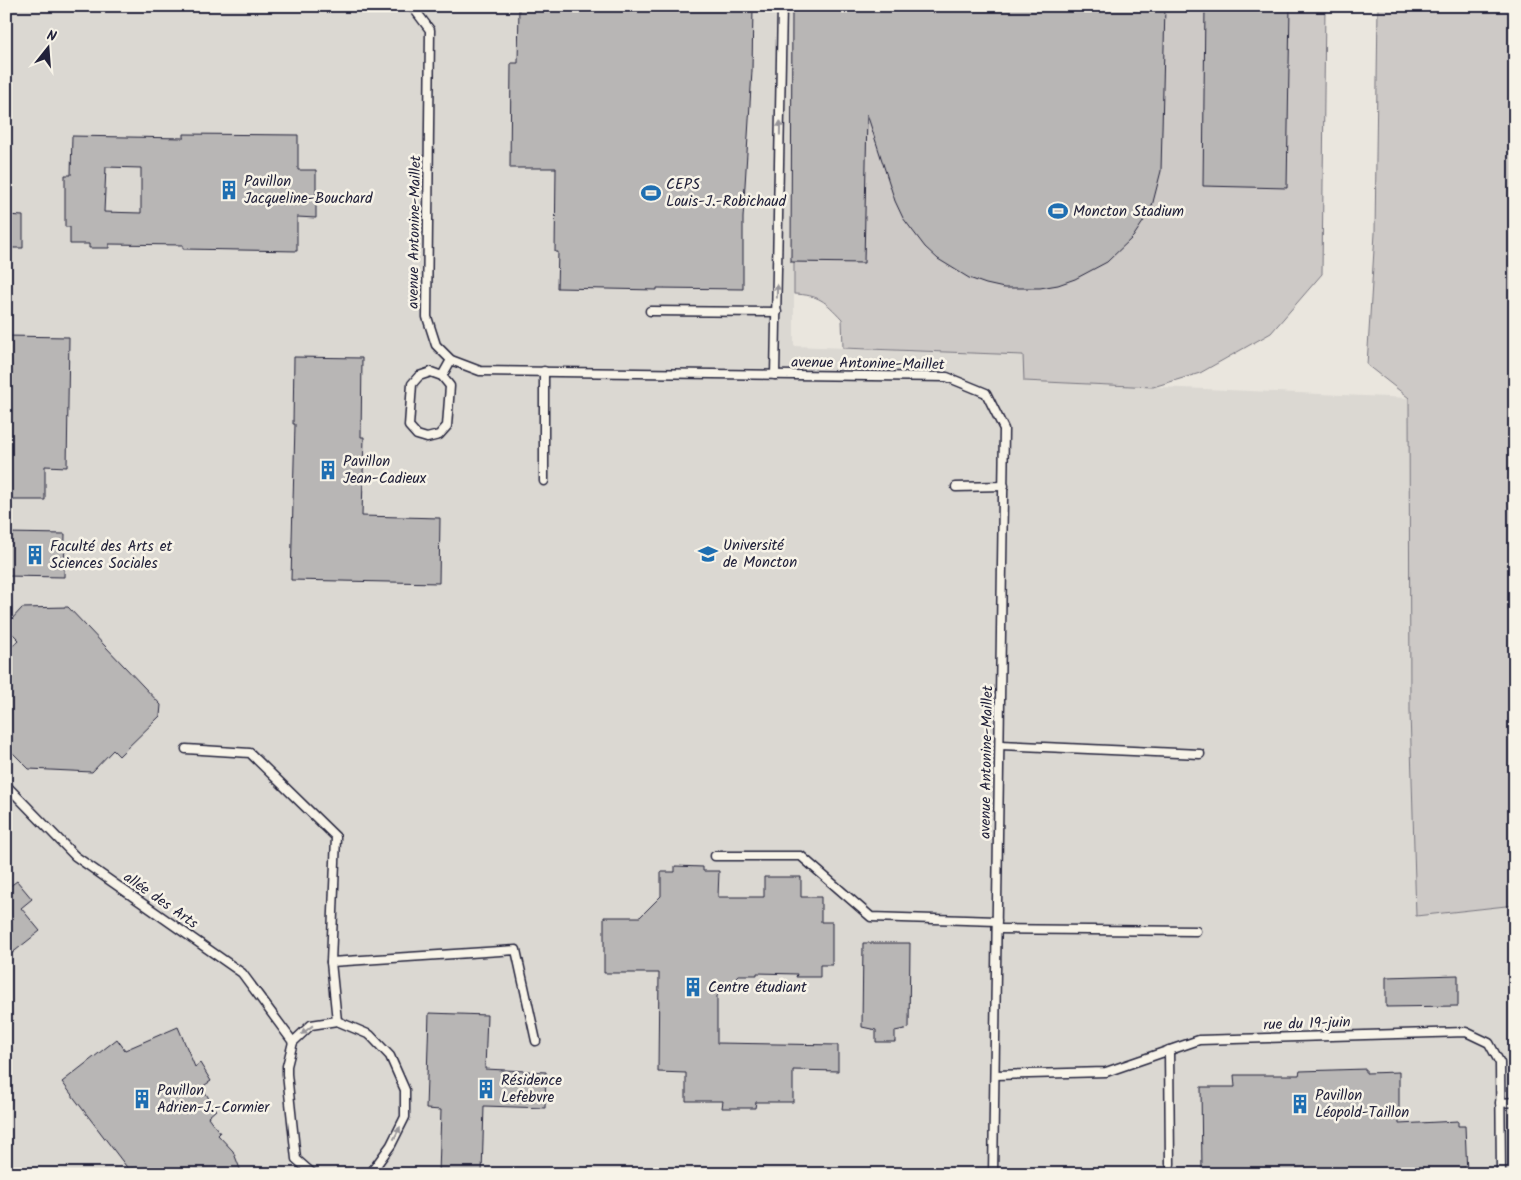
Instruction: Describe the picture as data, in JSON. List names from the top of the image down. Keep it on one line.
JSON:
{"streets":{"lane":["avenue Antonine-Maillet","allée des Arts","rue du 19-juin"]},"crossings":[["avenue Antonine-Maillet","rue du 19-juin"]],"places":{"building":["Pavillon Jacqueline-Bouchard","Pavillon Jean-Cadieux","Faculté des Arts et Sciences Sociales","Centre étudiant","Résidence Lefebvre","Pavillon Adrien-J.-Cormier","Pavillon Léopold-Taillon"],"sports":["CEPS Louis-J.-Robichaud","Moncton Stadium"],"school or university":["Université de Moncton"]},"north":"top"}
